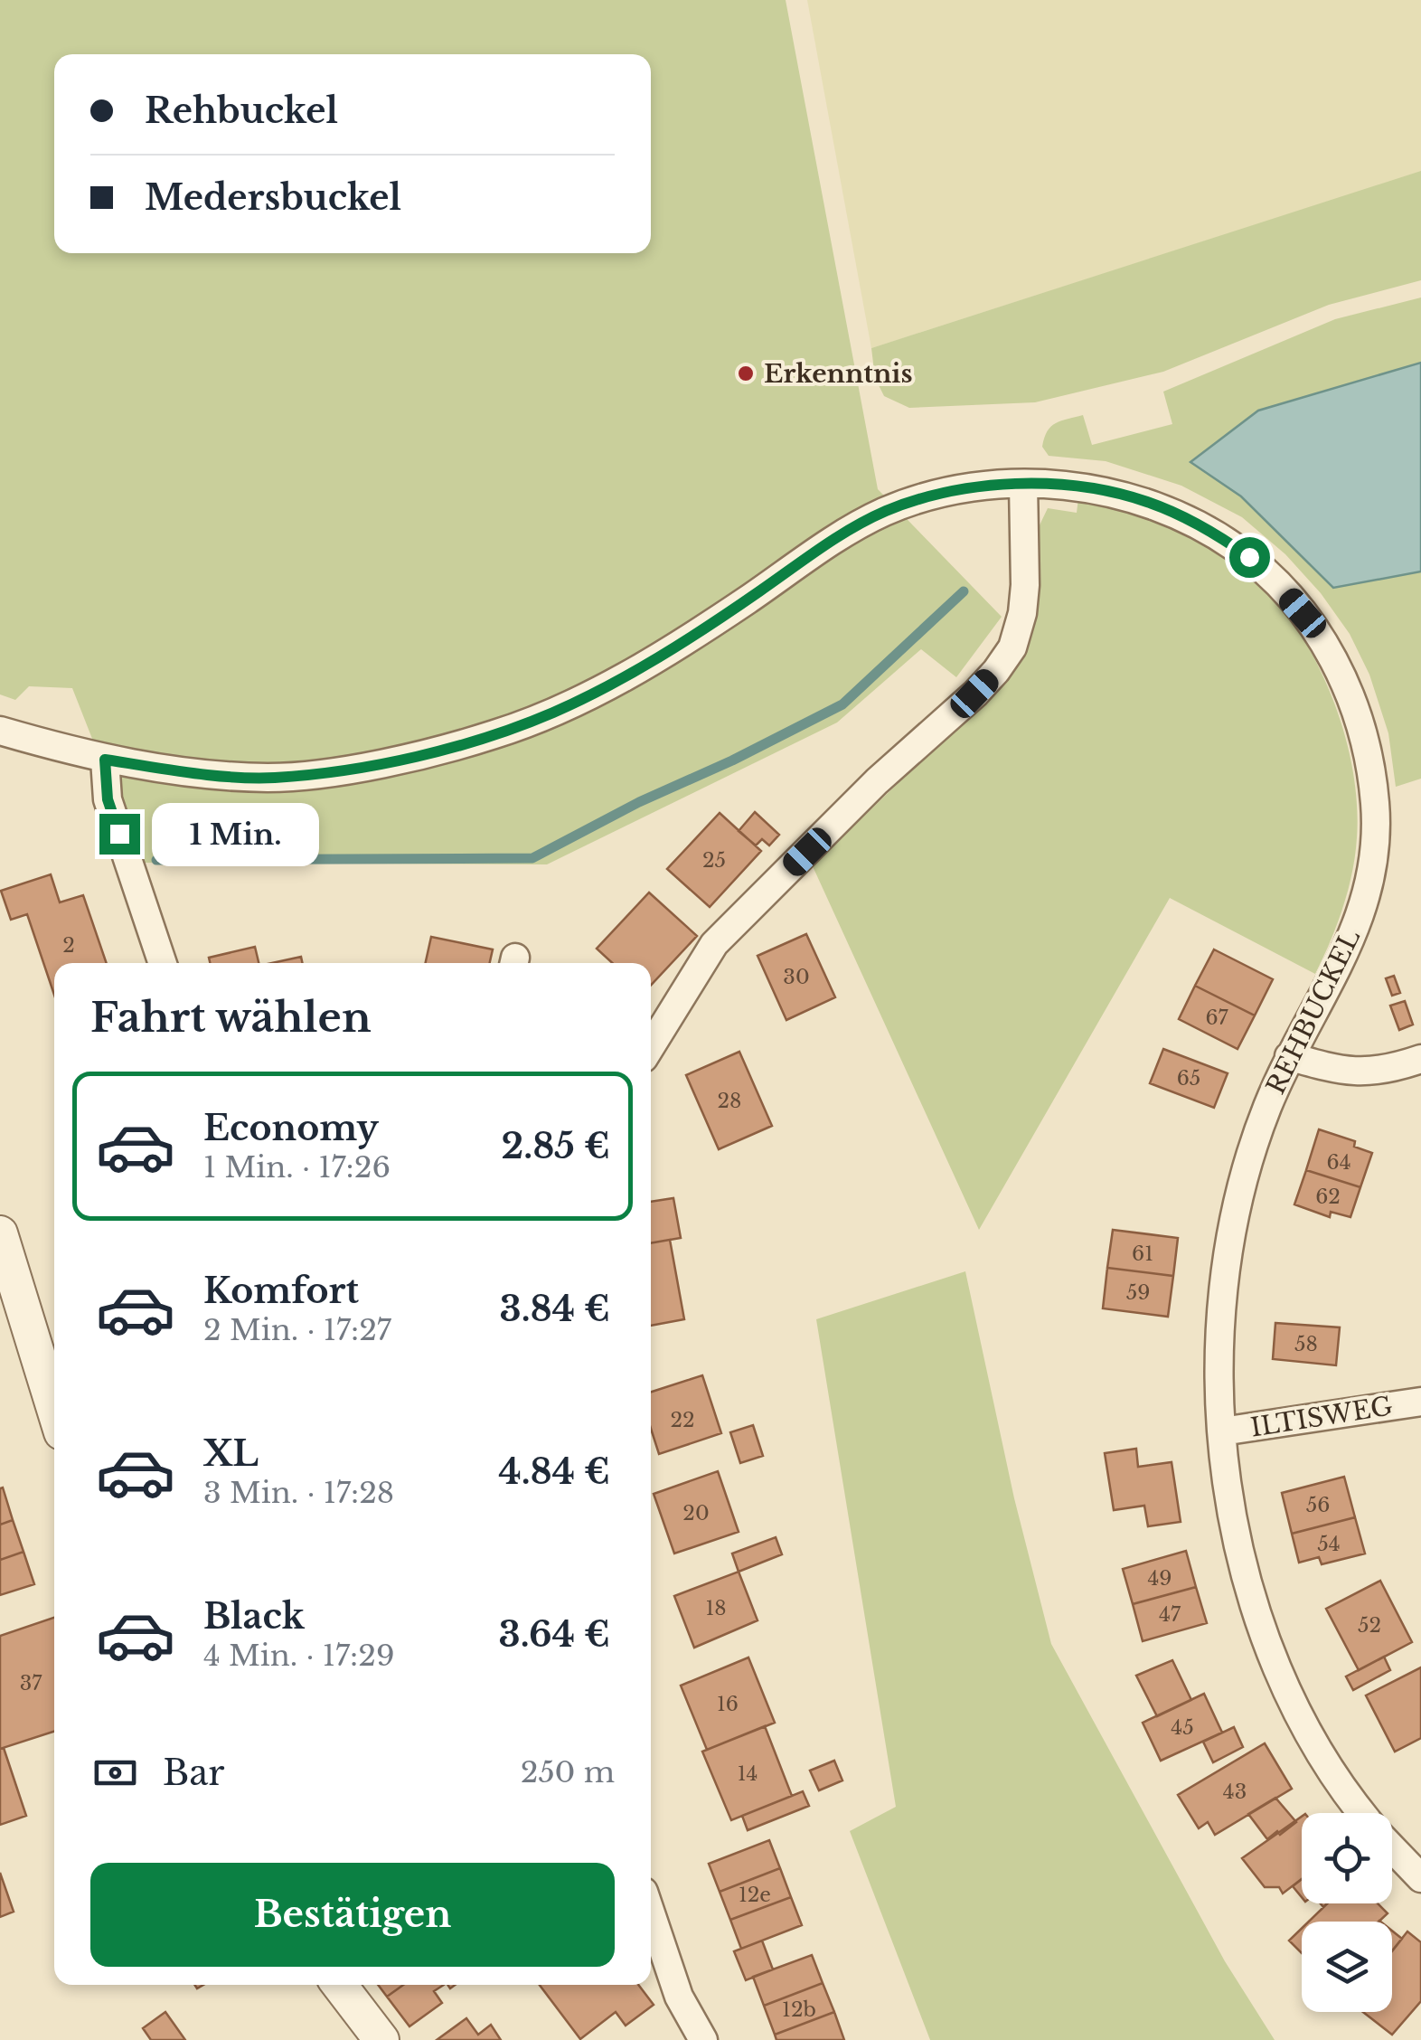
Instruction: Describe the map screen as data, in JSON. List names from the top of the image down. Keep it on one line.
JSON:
{"streets":{"street":["REHBUCKEL","ILTISWEG"]},"crossings":[["REHBUCKEL","ILTISWEG"]],"places":["Erkenntnis"],"house_numbers":["25","2","30","67","65","28","64","62","61","59","58","22","56","20","54","49","18","47","52","37","16","45","14","43","12e","12b"],"page":{"banner":["Rehbuckel","Medersbuckel"],"bubble":"1 Min.","heading":"Fahrt wählen","list":[{"name":"Economy","note":"1 Min. · 17:26","value":"2.85 €"},{"name":"Komfort","note":"2 Min. · 17:27","value":"3.84 €"},{"name":"XL","note":"3 Min. · 17:28","value":"4.84 €"},{"name":"Black","note":"4 Min. · 17:29","value":"3.64 €"}],"pay":["Bar","250 m"],"buttons":"Bestätigen"}}
